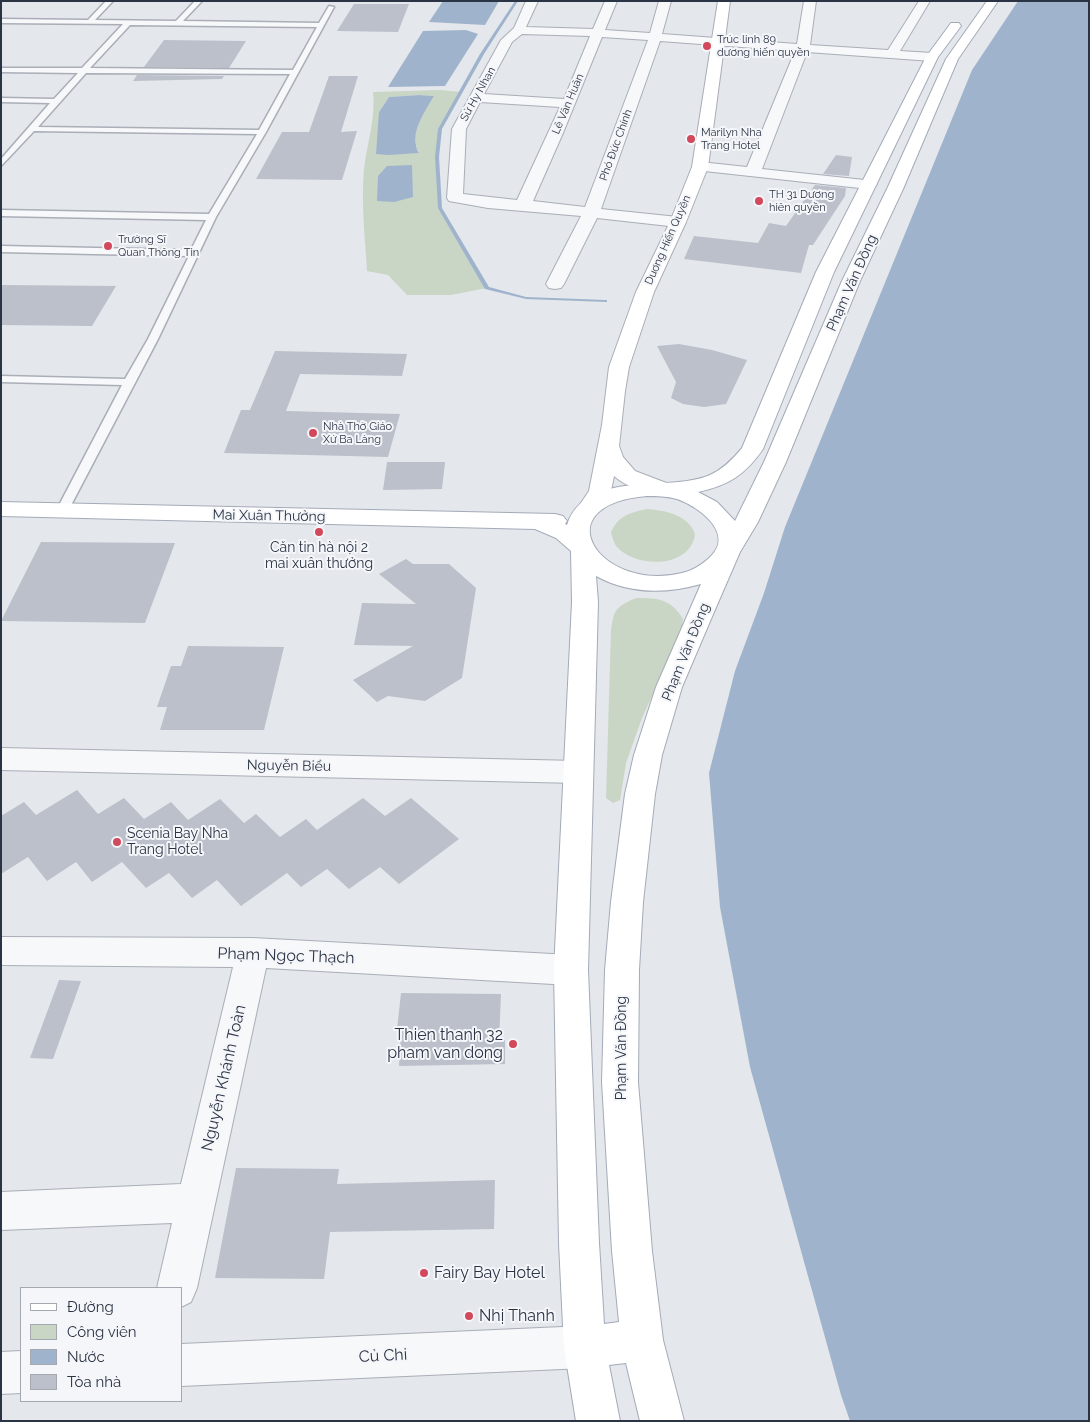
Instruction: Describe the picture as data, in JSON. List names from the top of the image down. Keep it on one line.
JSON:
{"streets":{"main road":["Duơng Hiến Quyền","Phạm Văn Đồng","Mai Xuân Thưởng"],"street":["Sử Hy Nhan","Lê Văn Huân","Phó Đức Chính","Nguyễn Biểu","Phạm Ngọc Thạch","Nguyễn Khánh Toàn","Củ Chi"]},"crossings":[["Sử Hy Nhan","Lê Văn Huân"],["Duơng Hiến Quyền","Phạm Văn Đồng"],["Duơng Hiến Quyền","Mai Xuân Thưởng"],["Phạm Văn Đồng","Mai Xuân Thưởng"],["Phạm Ngọc Thạch","Nguyễn Khánh Toàn"]],"places":["Trúc linh 89 dương hiến quyền","Marilyn Nha Trang Hotel","TH 31 Dương hiên quyền","Trường Sĩ Quan Thông Tin","Nhà Thờ Giáo Xứ Ba Làng","Căn tin hà nội 2 mai xuân thưởng","Scenia Bay Nha Trang Hotel","Thien thanh 32 pham van dong","Fairy Bay Hotel","Nhị Thanh"],"legend":["Đường","Công viên","Nước","Tòa nhà"]}
